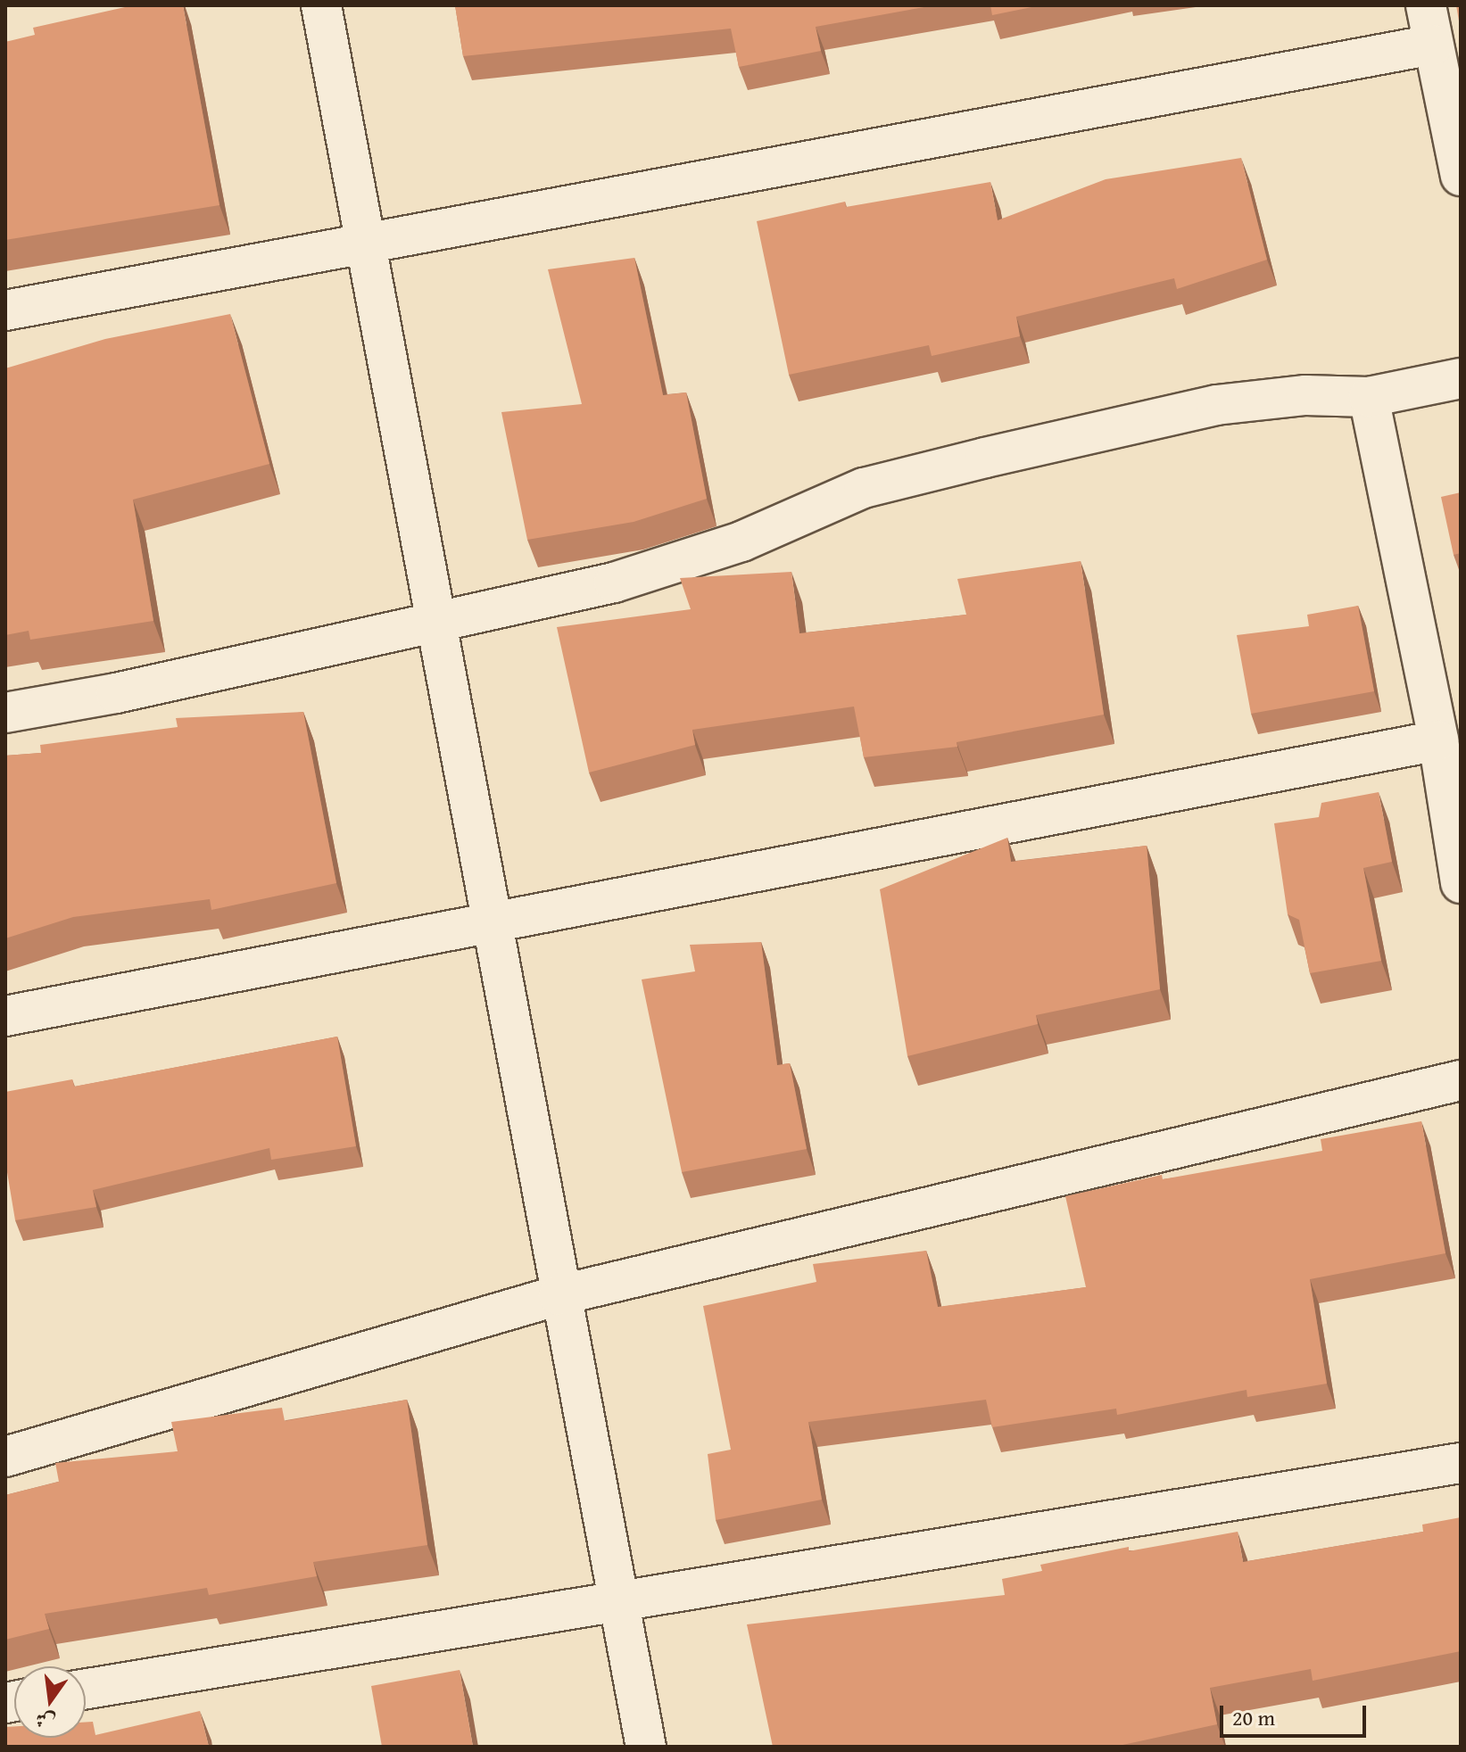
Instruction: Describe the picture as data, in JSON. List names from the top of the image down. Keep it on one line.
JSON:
{"scale_bar":"20 m","north":"bottom"}
